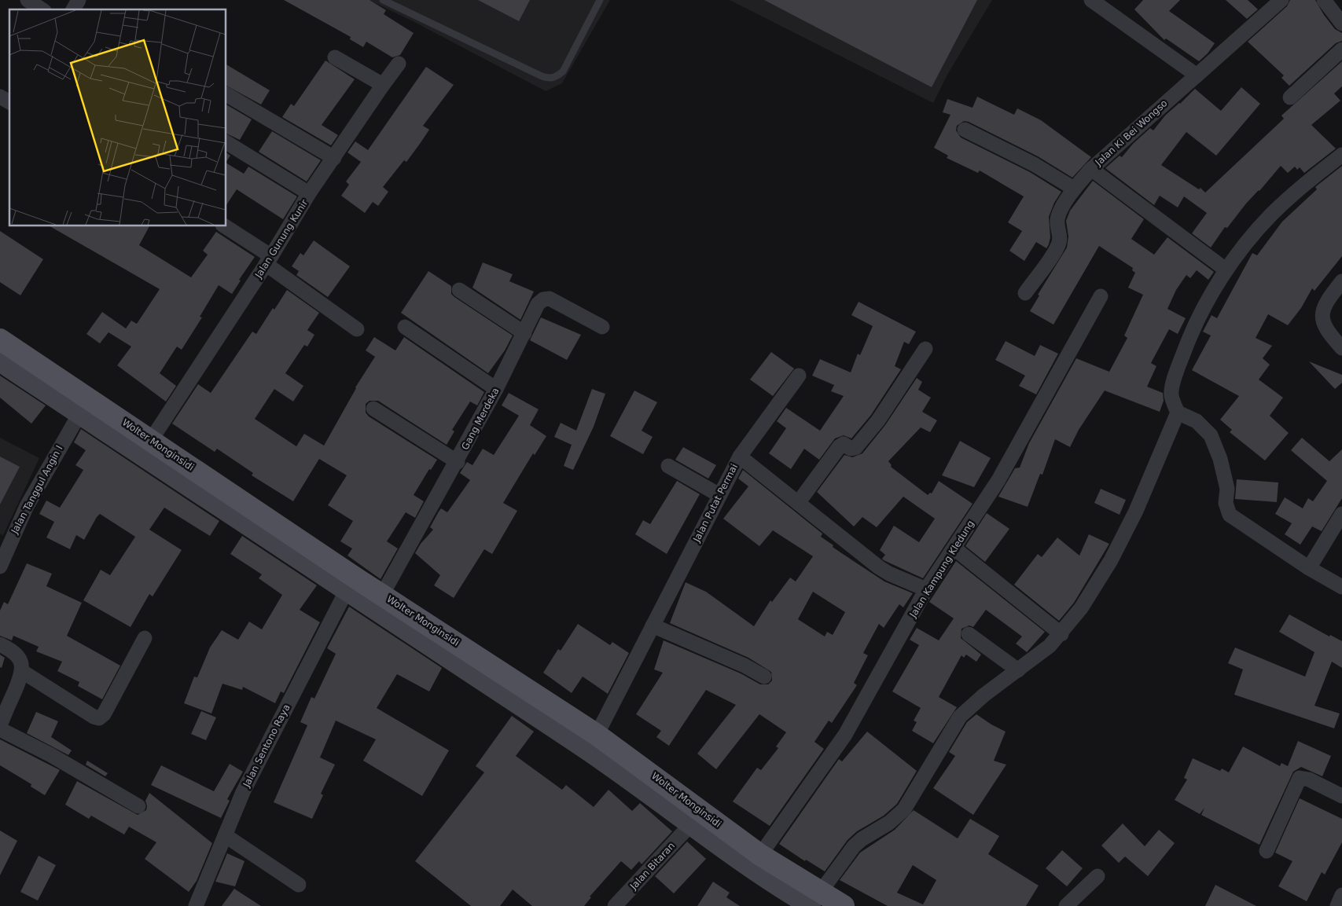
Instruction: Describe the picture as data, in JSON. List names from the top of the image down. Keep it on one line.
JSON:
{"streets":{"main road":["Wolter Monginsidi"],"street":["Jalan Ki Bei Wongso","Jalan Gunung Kunir","Gang Merdeka","Jalan Tanggul Angin I","Jalan Putat Permai","Jalan Kampung Kledung","Jalan Sentono Raya","Jalan Bitaran"]},"crossings":[["Jalan Gunung Kunir","Wolter Monginsidi"],["Gang Merdeka","Wolter Monginsidi"],["Wolter Monginsidi","Jalan Tanggul Angin I"],["Wolter Monginsidi","Jalan Putat Permai"],["Wolter Monginsidi","Jalan Kampung Kledung"],["Wolter Monginsidi","Jalan Sentono Raya"],["Wolter Monginsidi","Jalan Bitaran"],["Jalan Putat Permai","Jalan Kampung Kledung"]]}
